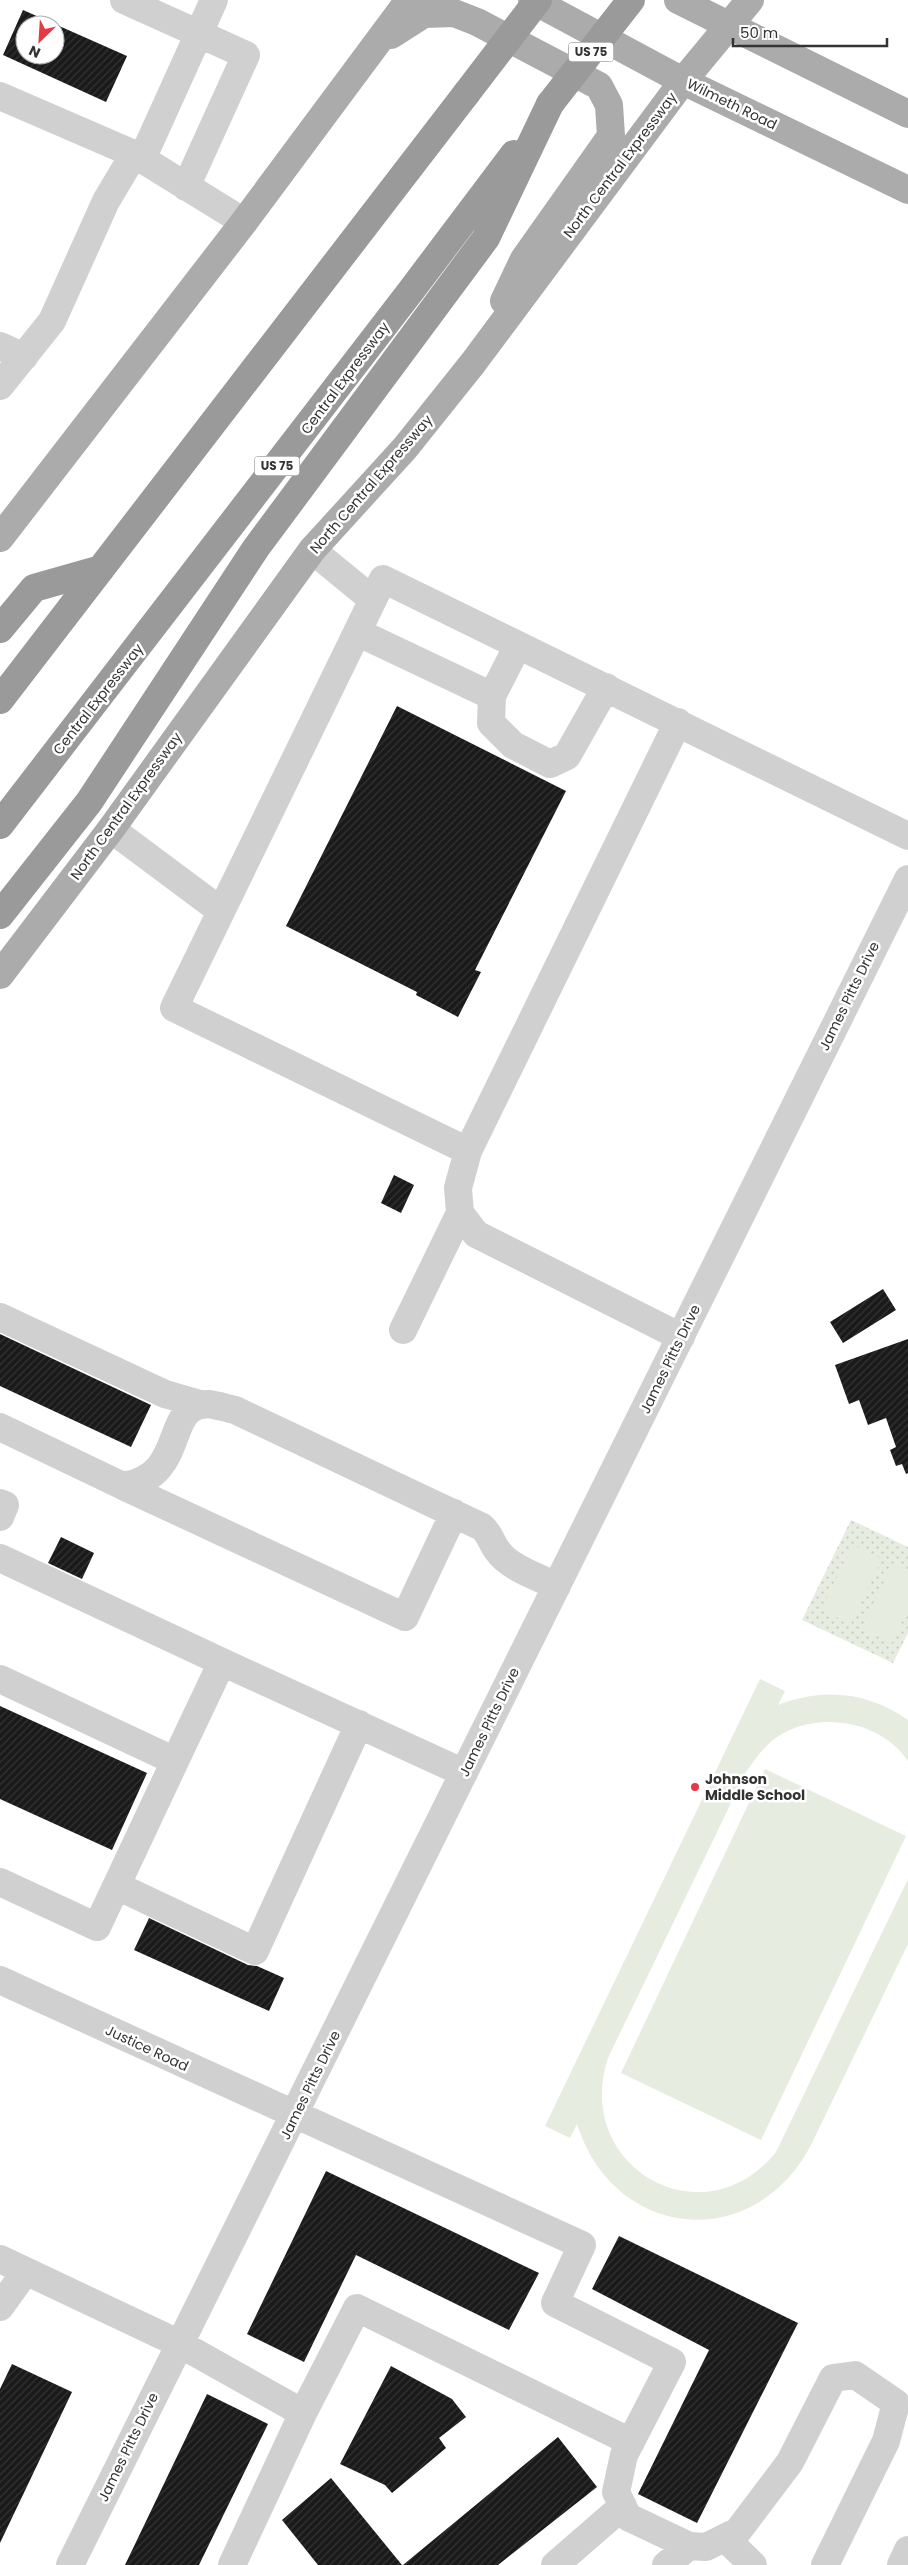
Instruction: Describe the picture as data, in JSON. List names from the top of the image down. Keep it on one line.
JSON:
{"streets":{"highway":["US 75","Central Expressway"],"main road":["Wilmeth Road","North Central Expressway"],"street":["James Pitts Drive","Justice Road"]},"crossings":[["Wilmeth Road","North Central Expressway"],["James Pitts Drive","Justice Road"]],"places":["Johnson Middle School"],"scale_bar":"50 m","north":"bottom left"}
